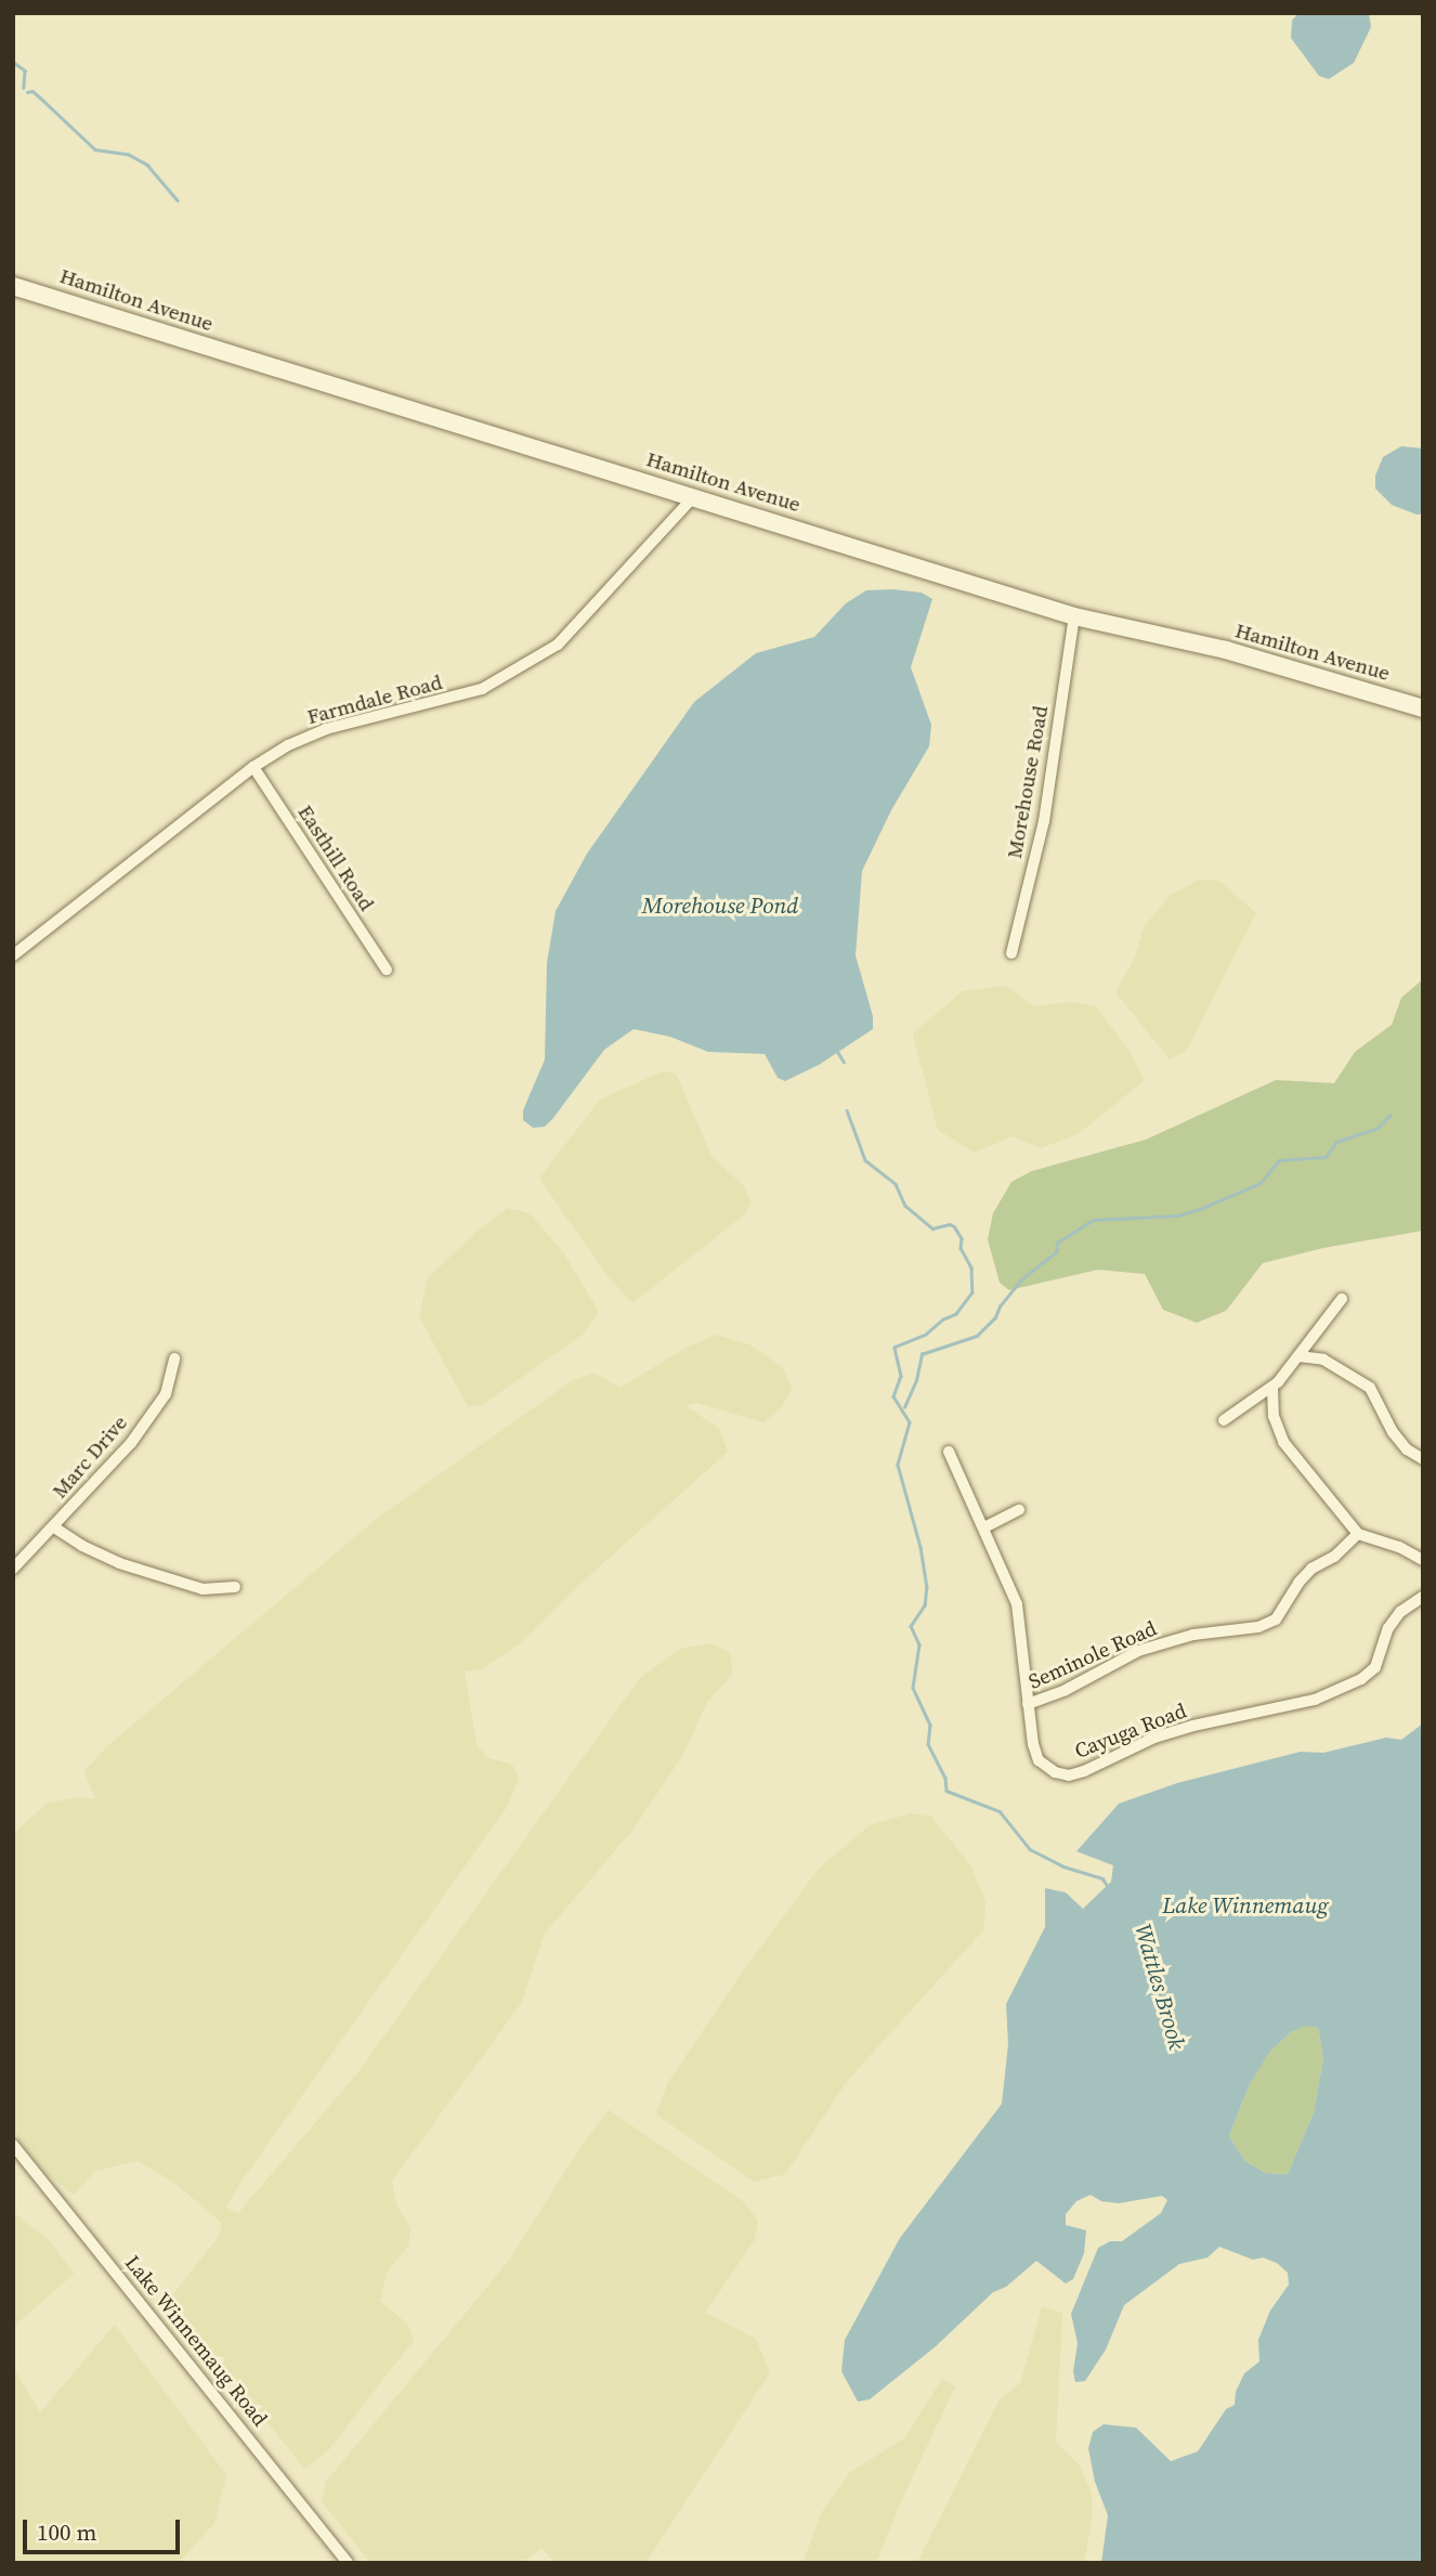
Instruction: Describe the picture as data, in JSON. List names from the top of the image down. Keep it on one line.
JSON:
{"streets":{"street":["Hamilton Avenue","Farmdale Road","Morehouse Road","Easthill Road","Marc Drive","Seminole Road","Cayuga Road","Lake Winnemaug Road"]},"crossings":[["Hamilton Avenue","Farmdale Road"],["Hamilton Avenue","Morehouse Road"],["Farmdale Road","Easthill Road"],["Seminole Road","Cayuga Road"]],"water":["Morehouse Pond","Lake Winnemaug","Wattles Brook"],"scale_bar":"100 m"}
